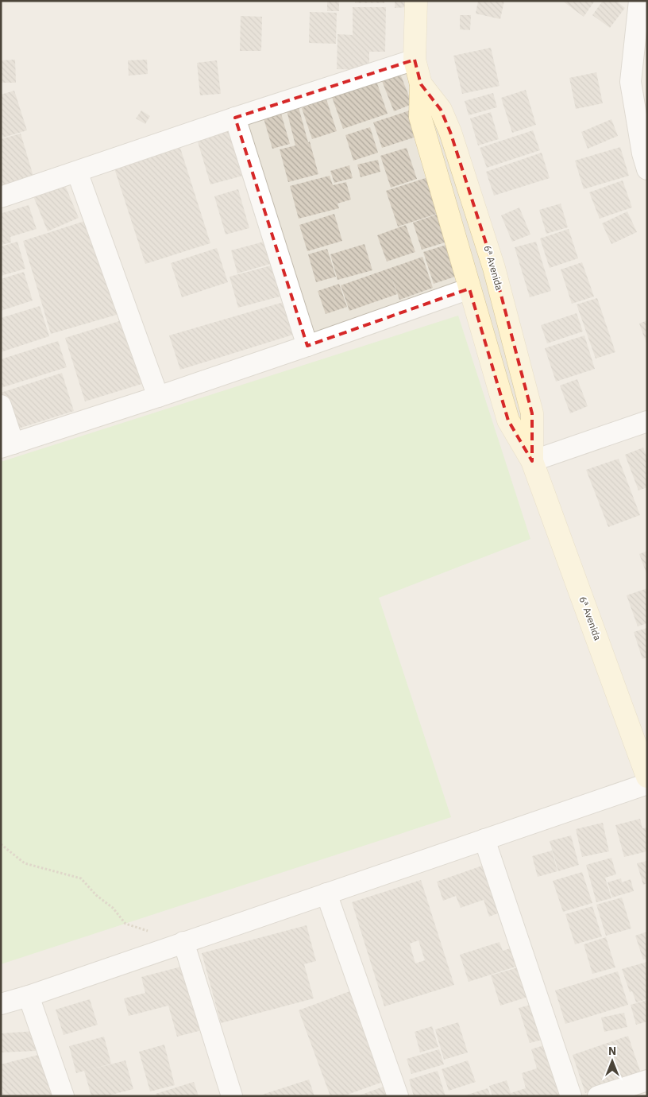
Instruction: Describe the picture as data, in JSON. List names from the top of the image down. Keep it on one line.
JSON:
{"streets":{"street":["6ª Avenida"]},"north":"top"}
